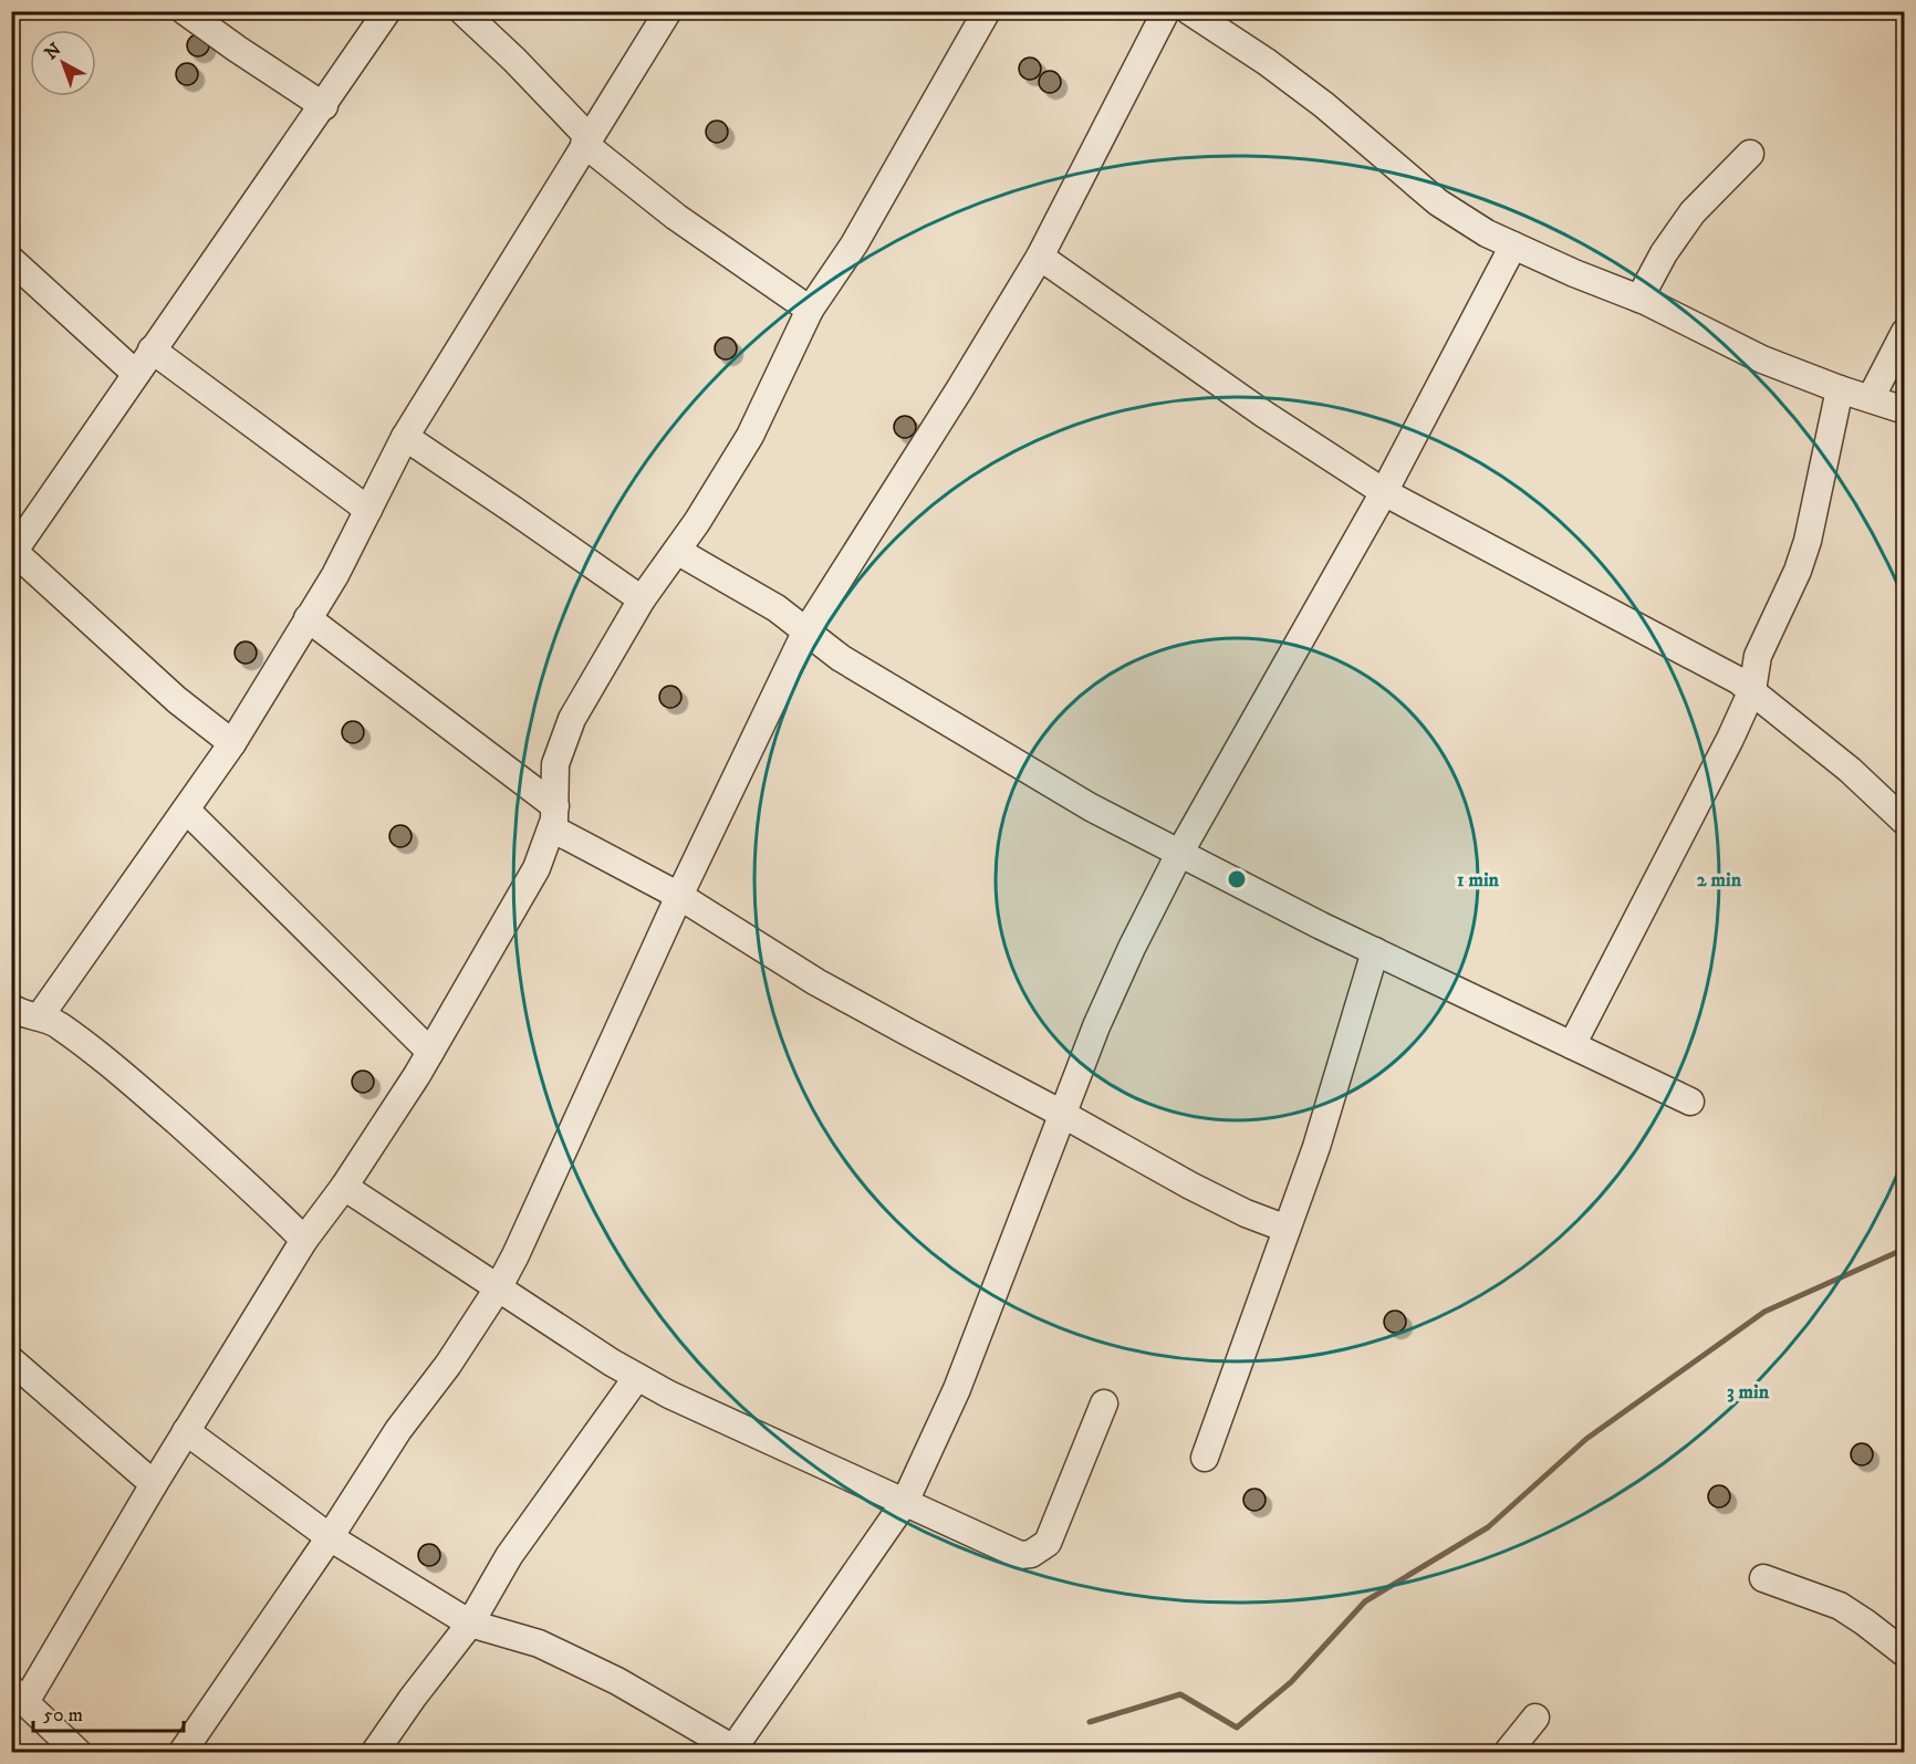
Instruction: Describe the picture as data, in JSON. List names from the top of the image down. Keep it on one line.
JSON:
{"scale_bar":"50 m","north":"top left","rings":["1 min","2 min","3 min"]}
